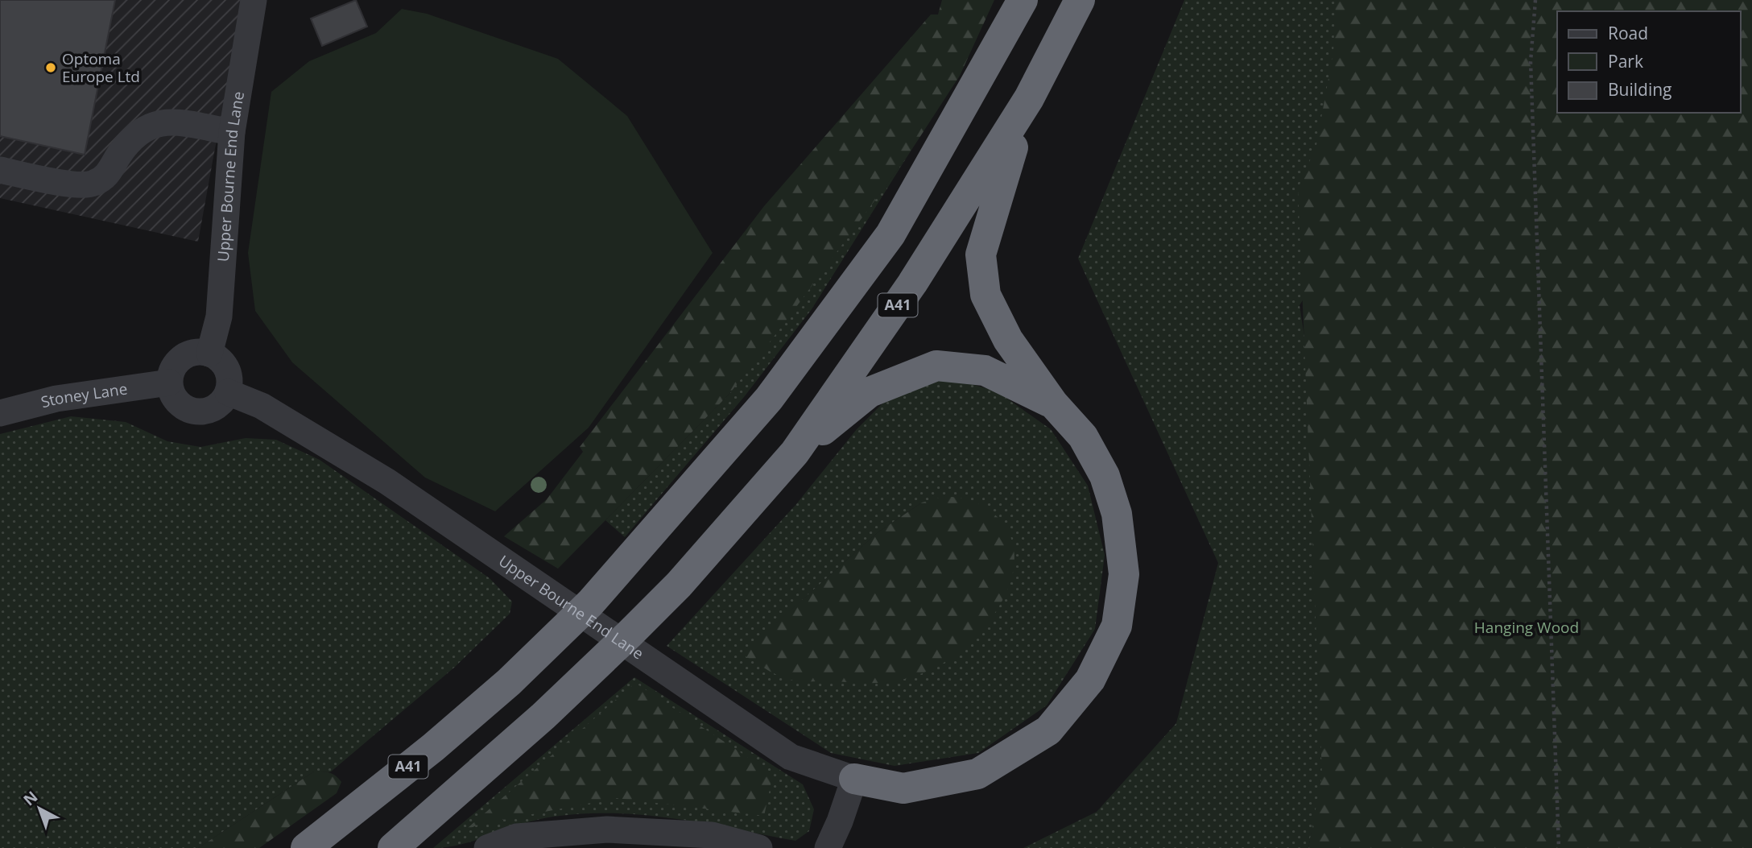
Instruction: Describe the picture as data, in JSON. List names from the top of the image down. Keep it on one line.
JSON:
{"streets":{"highway":["A41"],"street":["Upper Bourne End Lane","Stoney Lane"]},"crossings":[["Upper Bourne End Lane","Stoney Lane"]],"parks":["Hanging Wood"],"places":["Optoma Europe Ltd"],"legend":["Road","Park","Building"],"north":"top left"}
